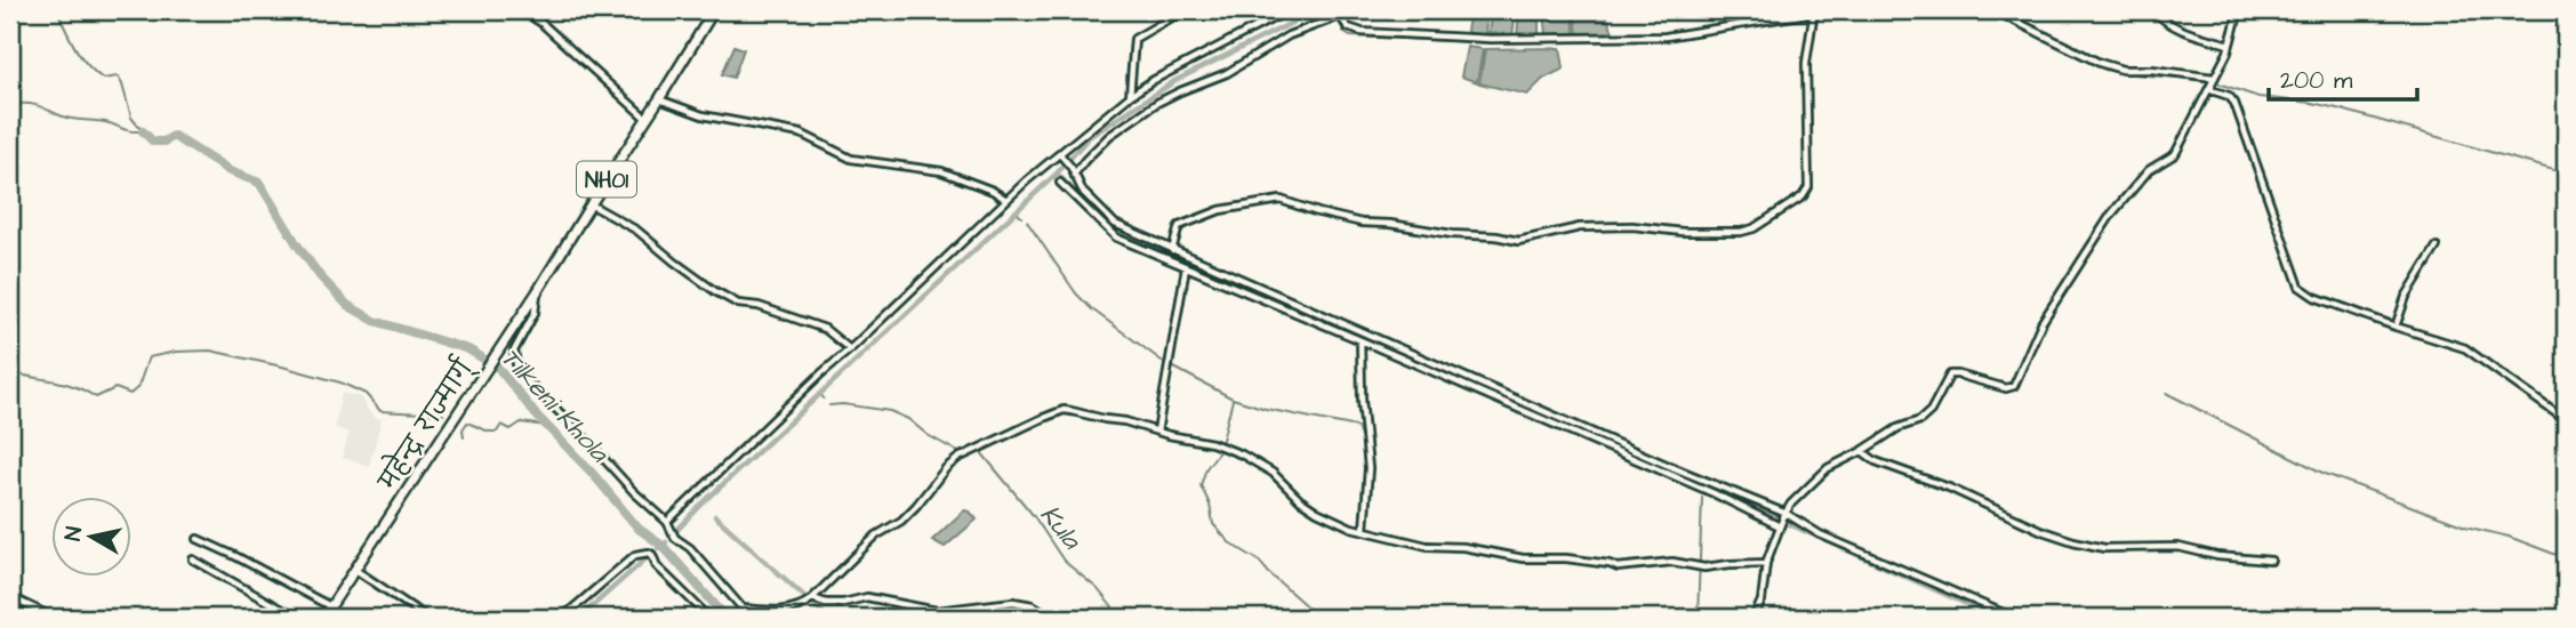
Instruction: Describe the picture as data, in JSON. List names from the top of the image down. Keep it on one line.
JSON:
{"streets":{"highway":["NH01","महेन्द्र राज्मार्ग्"]},"water":["Tilkeni Khola","Kula"],"scale_bar":"200 m","north":"left"}
